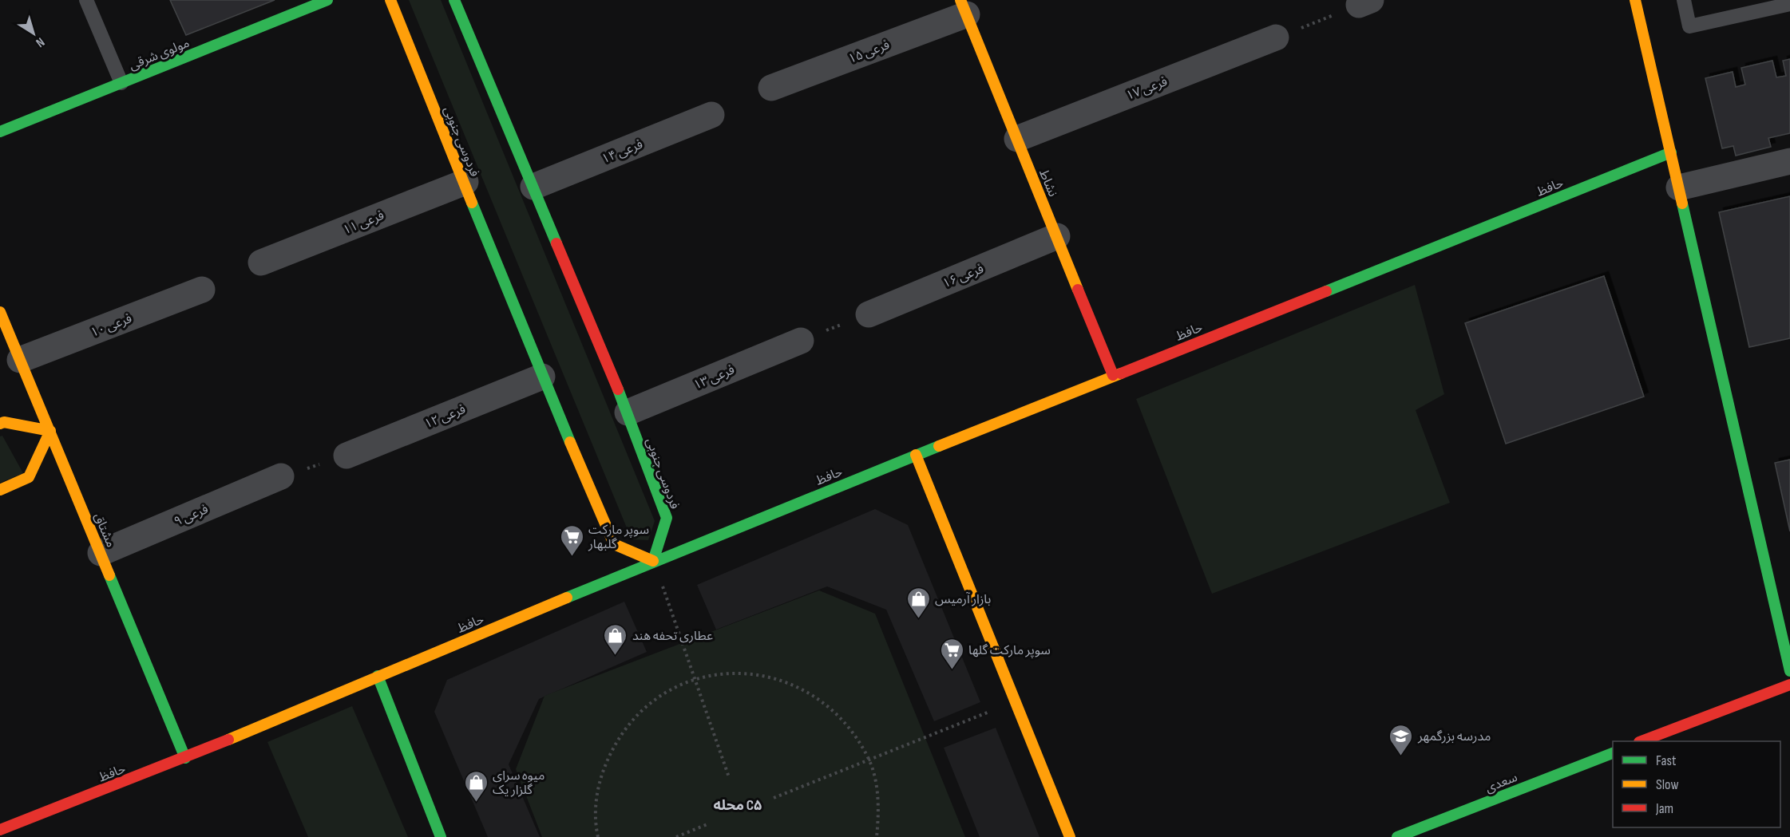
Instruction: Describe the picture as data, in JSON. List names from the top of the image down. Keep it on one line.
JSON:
{"streets":{"street":["فرعی ۱۵","مولوی شرقی","فرعی ۱۷","فردوسی جنوبی","فرعی ۱۴","نشاط","حافظ","فرعی ۱۱","فرعی ۱۶","فرعی ۱۰","فرعی ۱۳","فرعی ۱۲","فرعی ۹","مشتاق","سعدی"]},"crossings":[["فرعی ۱۵","نشاط"],["فرعی ۱۷","نشاط"],["فردوسی جنوبی","فرعی ۱۴"],["فردوسی جنوبی","حافظ"],["فردوسی جنوبی","فرعی ۱۱"],["فردوسی جنوبی","فرعی ۱۳"],["فردوسی جنوبی","فرعی ۱۲"],["نشاط","حافظ"],["نشاط","فرعی ۱۶"],["حافظ","مشتاق"],["فرعی ۱۰","مشتاق"],["فرعی ۹","مشتاق"]],"districts":["محله C۵"],"places":{"supermarket":["سوپر مارکت گلبهار","سوپر مارکت گلها"],"shop":["بازار آرمیس","عطاری تحفه هند","میوه سرای گلزار یک"],"school or university":["مدرسه بزرگمهر"]},"legend":["Fast","Slow","Jam"],"north":"bottom right"}
